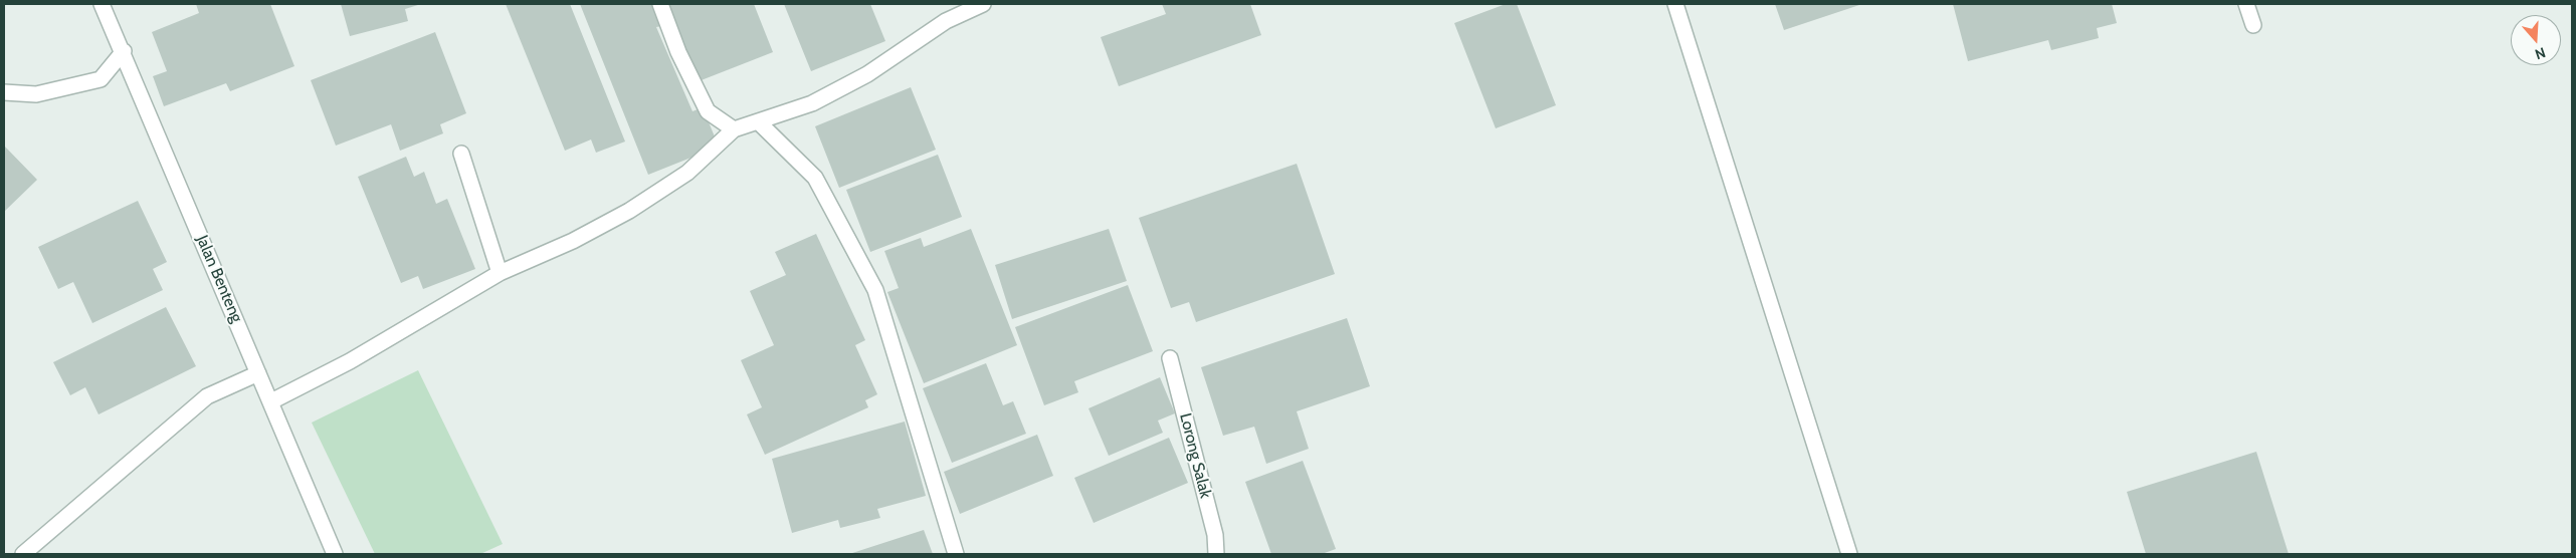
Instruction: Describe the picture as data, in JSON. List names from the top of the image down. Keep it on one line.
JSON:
{"streets":{"street":["Jalan Benteng","Lorong Salak"]},"north":"bottom"}
